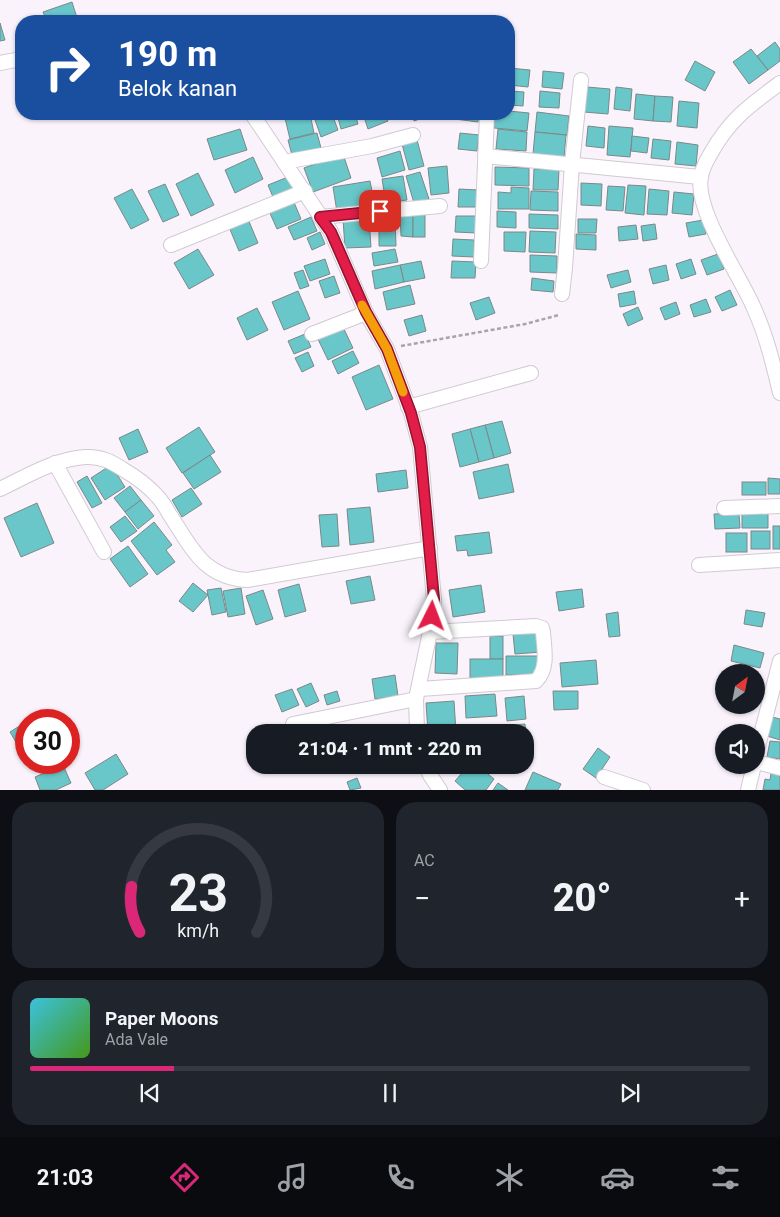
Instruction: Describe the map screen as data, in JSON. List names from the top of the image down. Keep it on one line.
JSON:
{"north":"top right","page":{"turn":["190 m","Belok kanan"],"limit":"30","trip":"21:04 · 1 mnt · 220 m","tile":"AC","heat":["−","20°","+"],"song":["Paper Moons","Ada Vale"],"tabs":"21:03","gauge":["23","km/h"]}}
